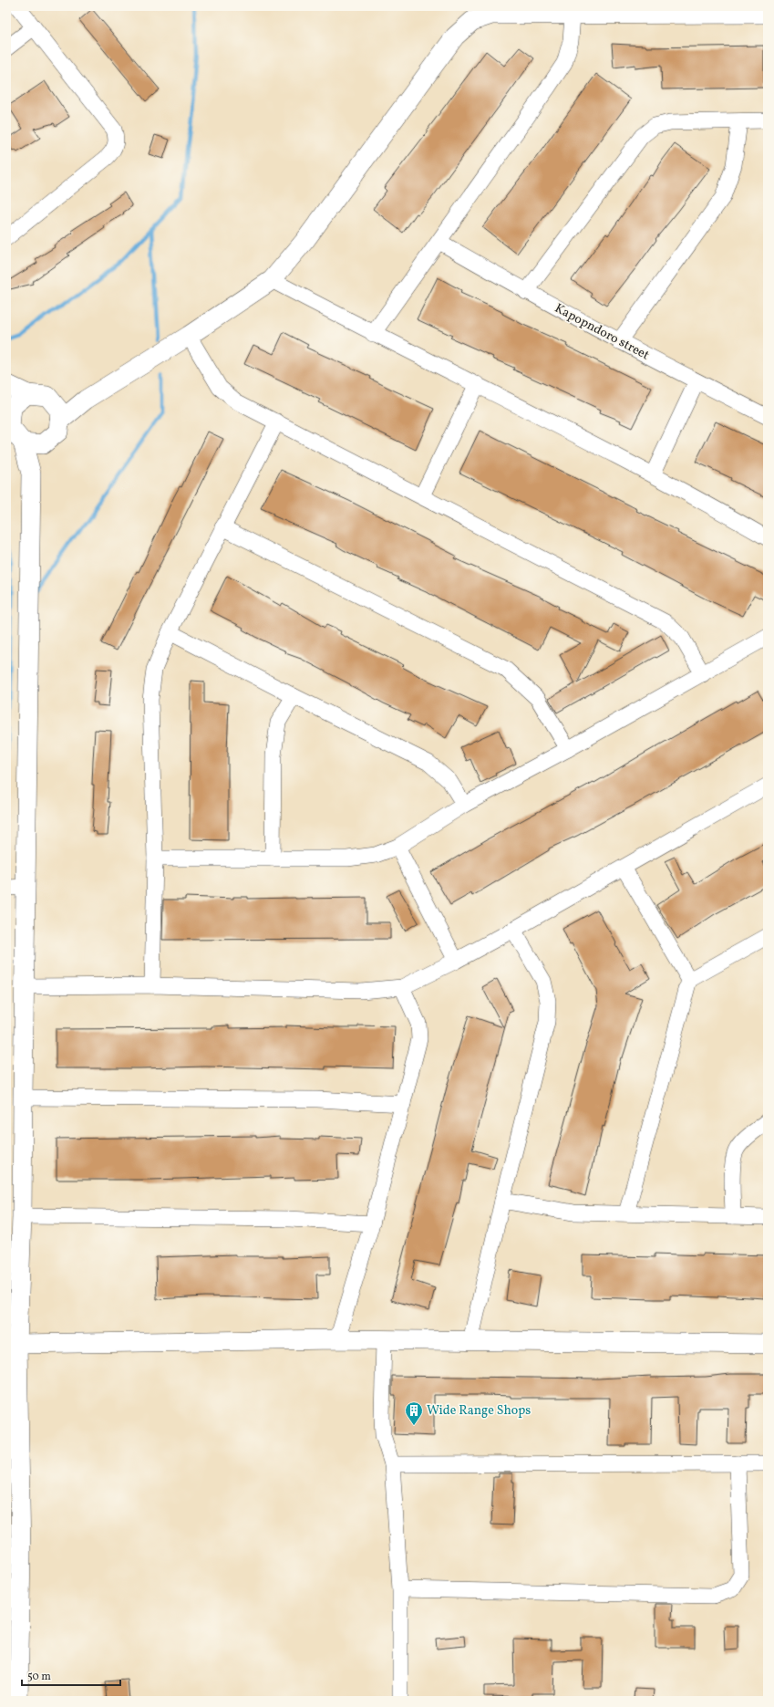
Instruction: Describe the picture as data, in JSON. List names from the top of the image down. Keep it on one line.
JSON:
{"streets":{"street":["Kapopndoro street"]},"places":{"building":["Wide Range Shops"]},"scale_bar":"50 m"}
